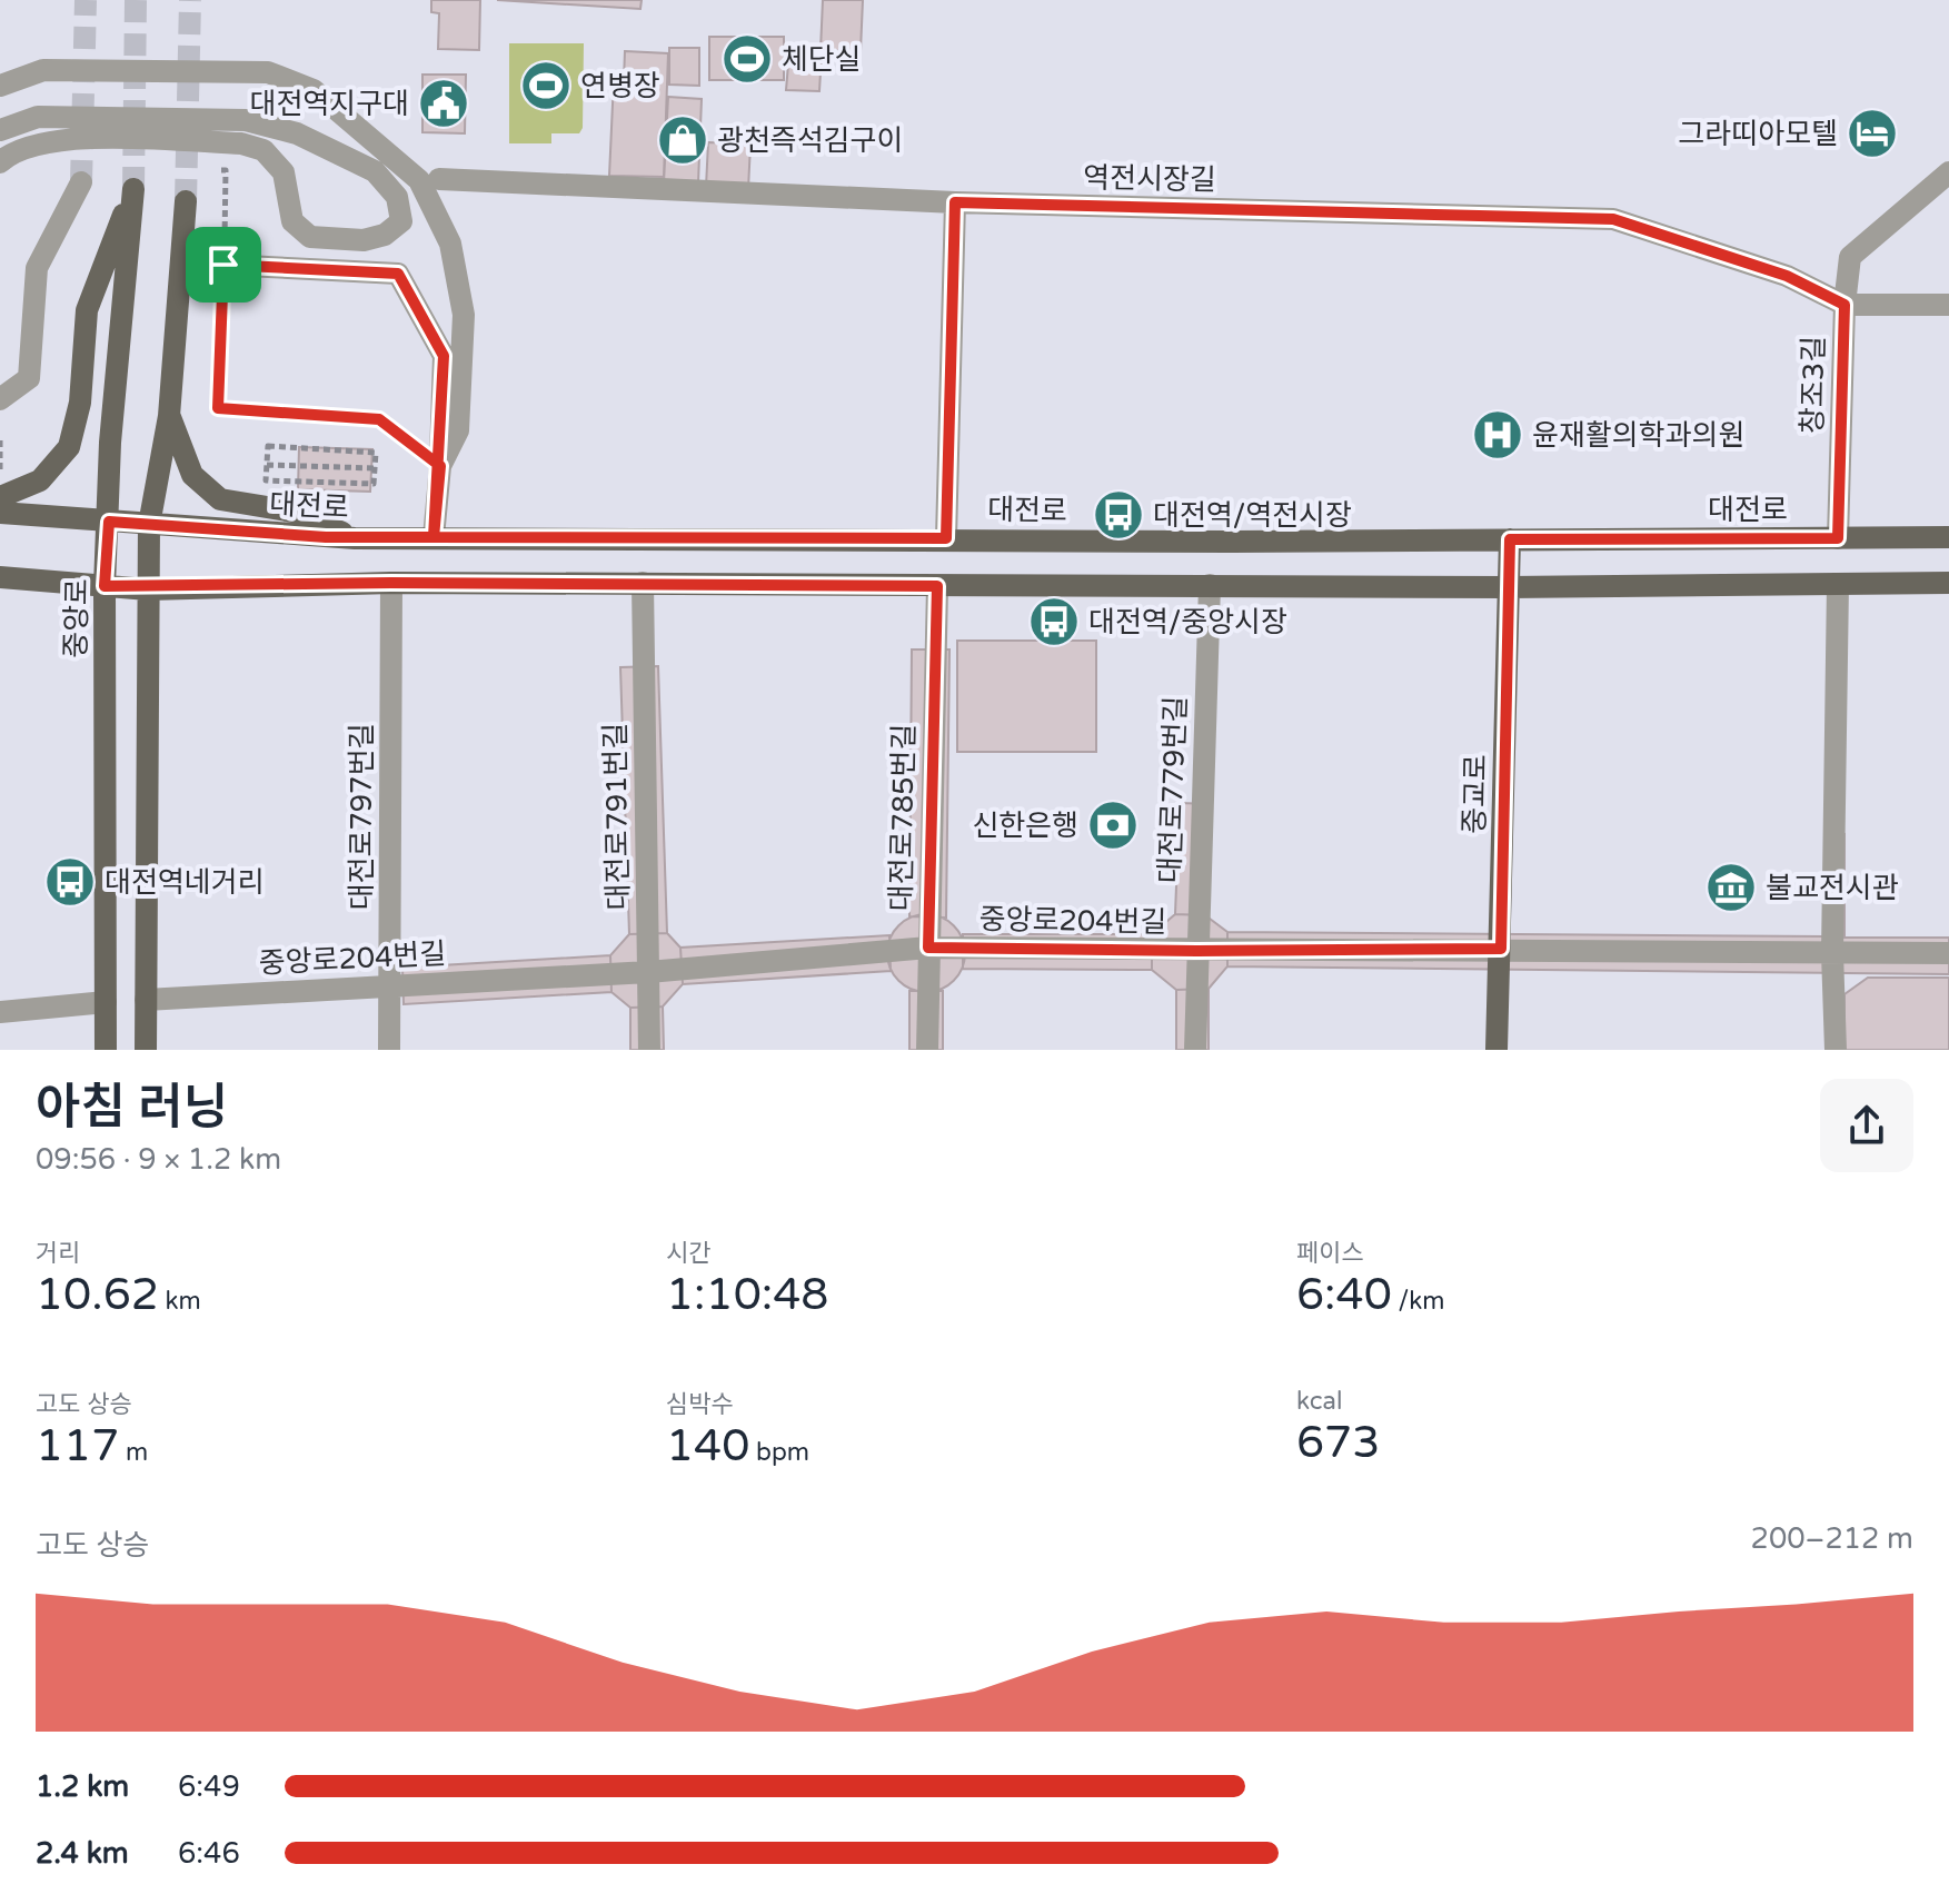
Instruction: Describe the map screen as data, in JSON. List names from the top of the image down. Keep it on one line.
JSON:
{"streets":{"main road":["대전로","중앙로","중교로"],"street":["역전시장길","창조3길","대전로779번길","대전로797번길","대전로791번길","대전로785번길","중앙로204번길"]},"crossings":[["역전시장길","창조3길"],["창조3길","대전로"],["대전로","중앙로"],["대전로","중교로"],["대전로779번길","중앙로204번길"],["중교로","중앙로204번길"],["대전로797번길","중앙로204번길"],["대전로791번길","중앙로204번길"],["대전로785번길","중앙로204번길"]],"places":{"sports":["체단실","연병장"],"public building":["대전역지구대"],"hotel":["그라띠아모텔"],"shop":["광천즉석김구이"],"hospital":["윤재활의학과의원"],"bus stop":["대전역/역전시장","대전역/중앙시장","대전역네거리"],"bank":["신한은행"],"museum":["불교전시관"]},"page":{"heading":["아침 러닝","09:56 · 9 × 1.2 km"],"stats":[["거리","10.62 km"],["시간","1:10:48"],["페이스","6:40 /km"],["고도 상승","117 m"],["심박수","140 bpm"],["kcal","673"]],"chart":["고도 상승","200–212 m"],"list":[{"name":"1.2 km","note":"6:49"},{"name":"2.4 km","note":"6:46"}]}}
